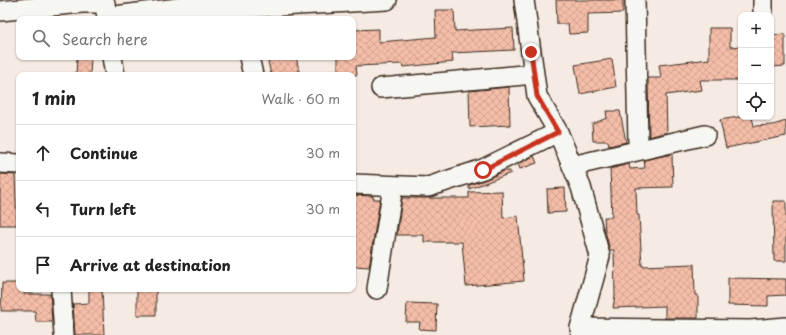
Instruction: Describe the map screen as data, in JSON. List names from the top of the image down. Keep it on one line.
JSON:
{"page":{"map_buttons":["+","−"],"search":"Search here","heading":["1 min","Walk · 60 m"],"list":[["Continue","30 m"],["Turn left","30 m"],"Arrive at destination"]}}
